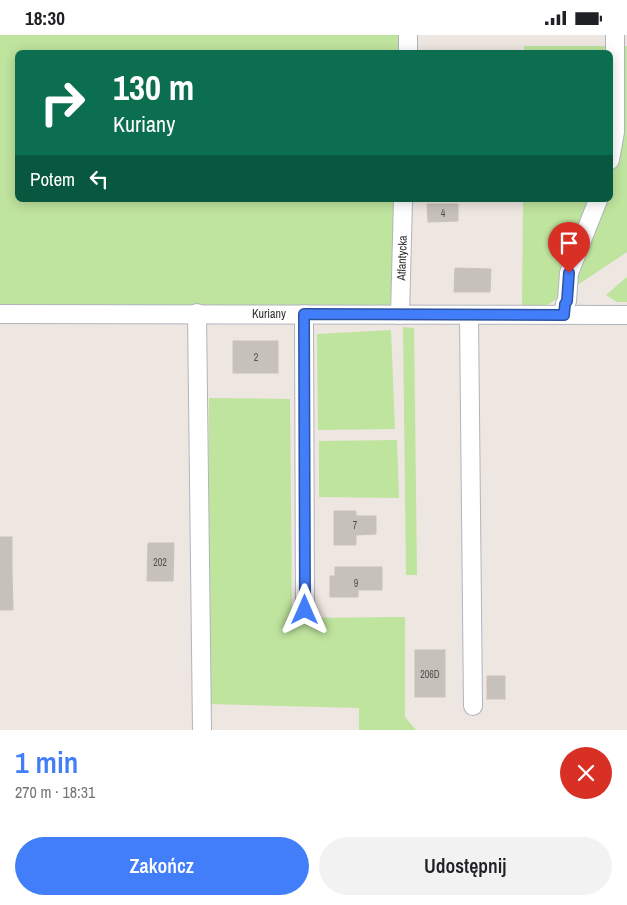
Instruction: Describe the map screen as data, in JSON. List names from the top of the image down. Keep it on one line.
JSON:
{"streets":{"street":["Atlantycka","Kuriany"]},"crossings":[["Atlantycka","Kuriany"]],"house_numbers":["4","2","7","202","9","206D"],"page":{"status":"18:30","turn":["130 m","Kuriany"],"then":"Potem","heading":["1 min","270 m · 18:31"],"buttons":["Zakończ","Udostępnij"]}}
